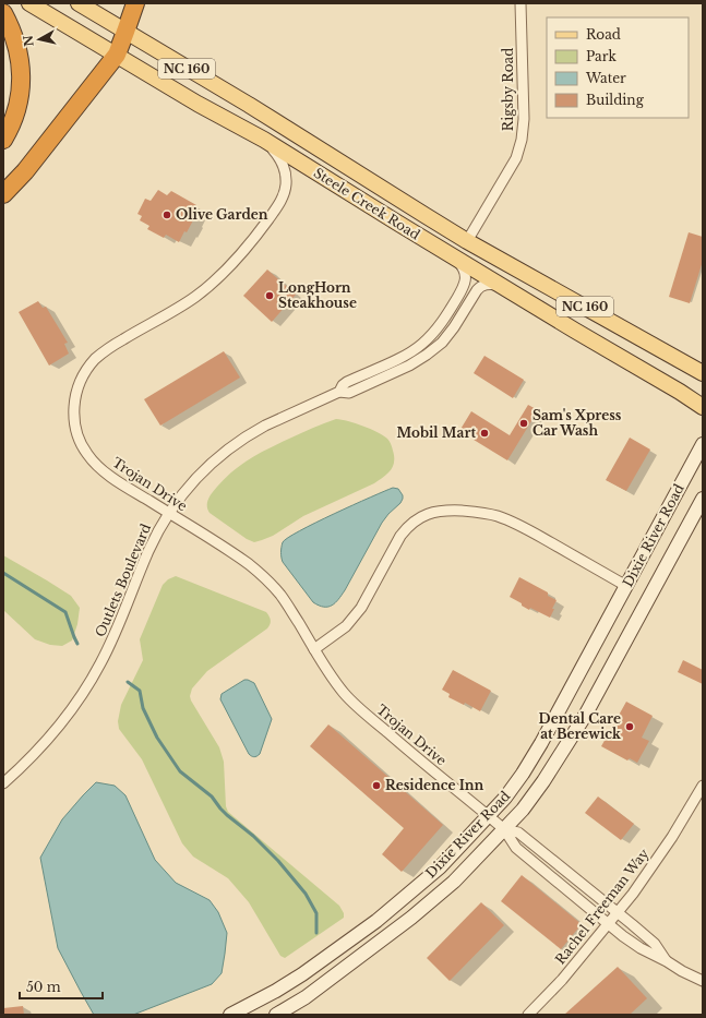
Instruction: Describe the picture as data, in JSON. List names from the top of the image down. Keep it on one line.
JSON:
{"streets":{"main road":["NC 160","Steele Creek Road"],"street":["Rigsby Road","Trojan Drive","Dixie River Road","Outlets Boulevard","Rachel Freeman Way"]},"crossings":[["Rigsby Road","Steele Creek Road"],["Steele Creek Road","Trojan Drive"],["Steele Creek Road","Outlets Boulevard"],["Trojan Drive","Dixie River Road"],["Trojan Drive","Outlets Boulevard"]],"places":["Olive Garden","LongHorn Steakhouse","Sam's Xpress Car Wash","Mobil Mart","Dental Care at Berewick","Residence Inn"],"legend":["Road","Park","Water","Building"],"scale_bar":"50 m","north":"left"}
